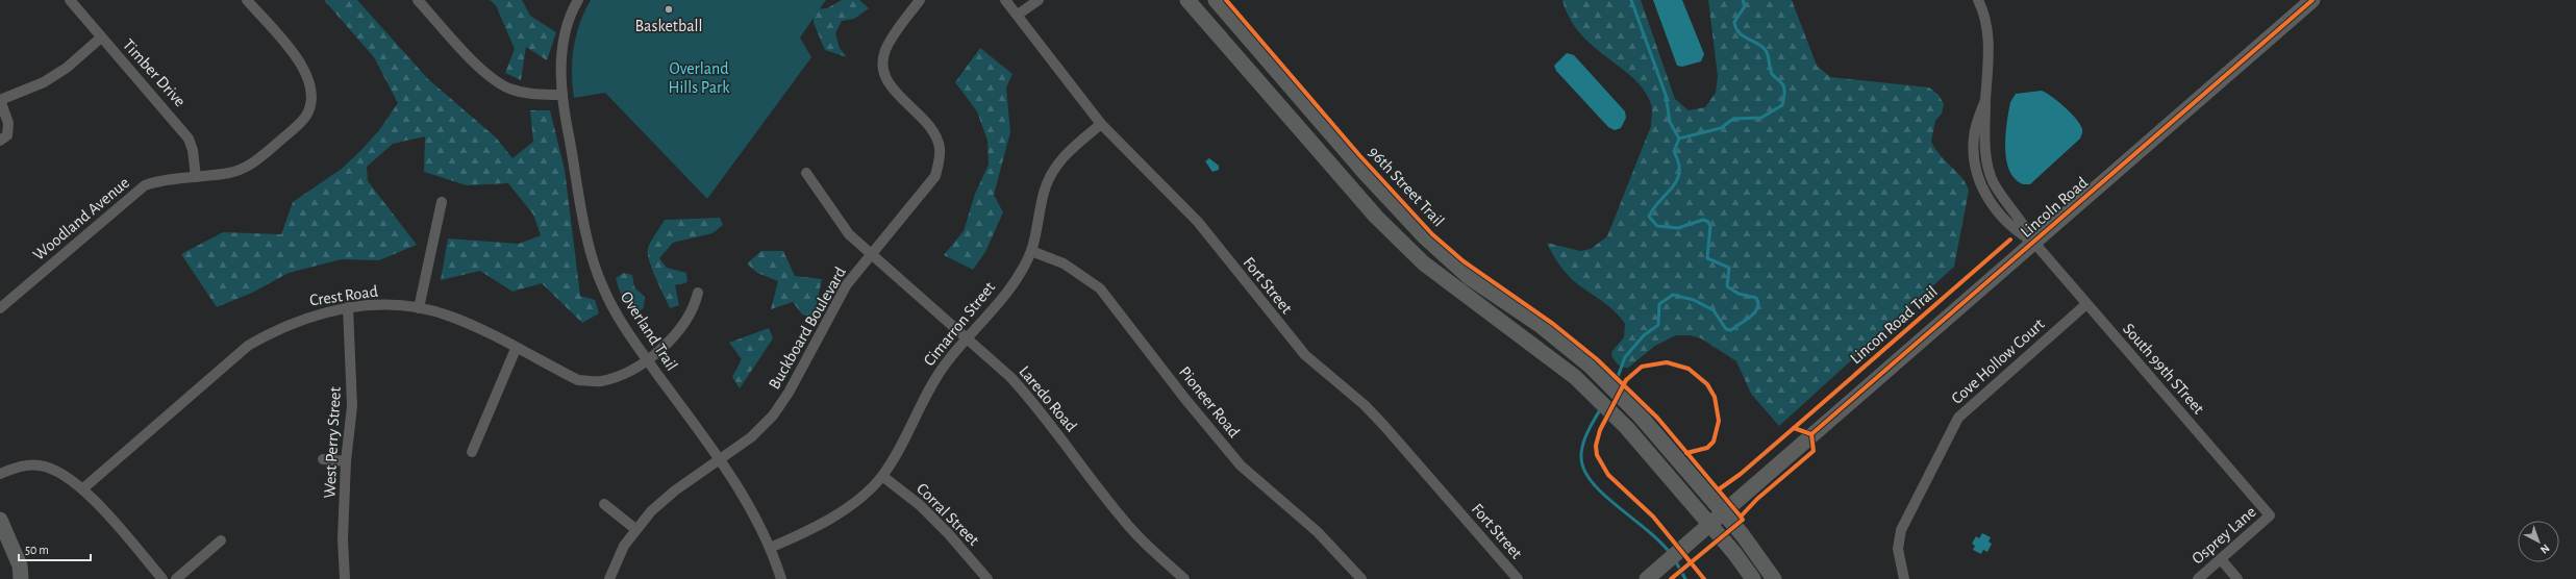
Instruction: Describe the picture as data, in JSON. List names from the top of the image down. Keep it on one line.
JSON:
{"streets":{"main road":["Lincoln Road"],"street":["Timber Drive","Woodland Avenue","Fort Street","Crest Road","Cimarron Street","Buckboard Boulevard","Overland Trail","Cove Hollow Court","South 99th STreet","Laredo Road","Pioneer Road","West Perry Street","Corral Street","Osprey Lane"],"cycle path":["96th Street Trail","Lincon Road Trail"]},"crossings":[["Timber Drive","Woodland Avenue"],["Lincoln Road","South 99th STreet"],["Fort Street","Cimarron Street"],["Crest Road","Overland Trail"],["Crest Road","West Perry Street"],["Cimarron Street","Overland Trail"],["Cimarron Street","Laredo Road"],["Cimarron Street","Pioneer Road"],["Cimarron Street","Corral Street"],["Buckboard Boulevard","Overland Trail"],["Buckboard Boulevard","Laredo Road"],["Cove Hollow Court","South 99th STreet"],["South 99th STreet","Osprey Lane"]],"parks":["Overland Hills Park"],"places":["Basketball"],"scale_bar":"50 m","north":"bottom right"}
